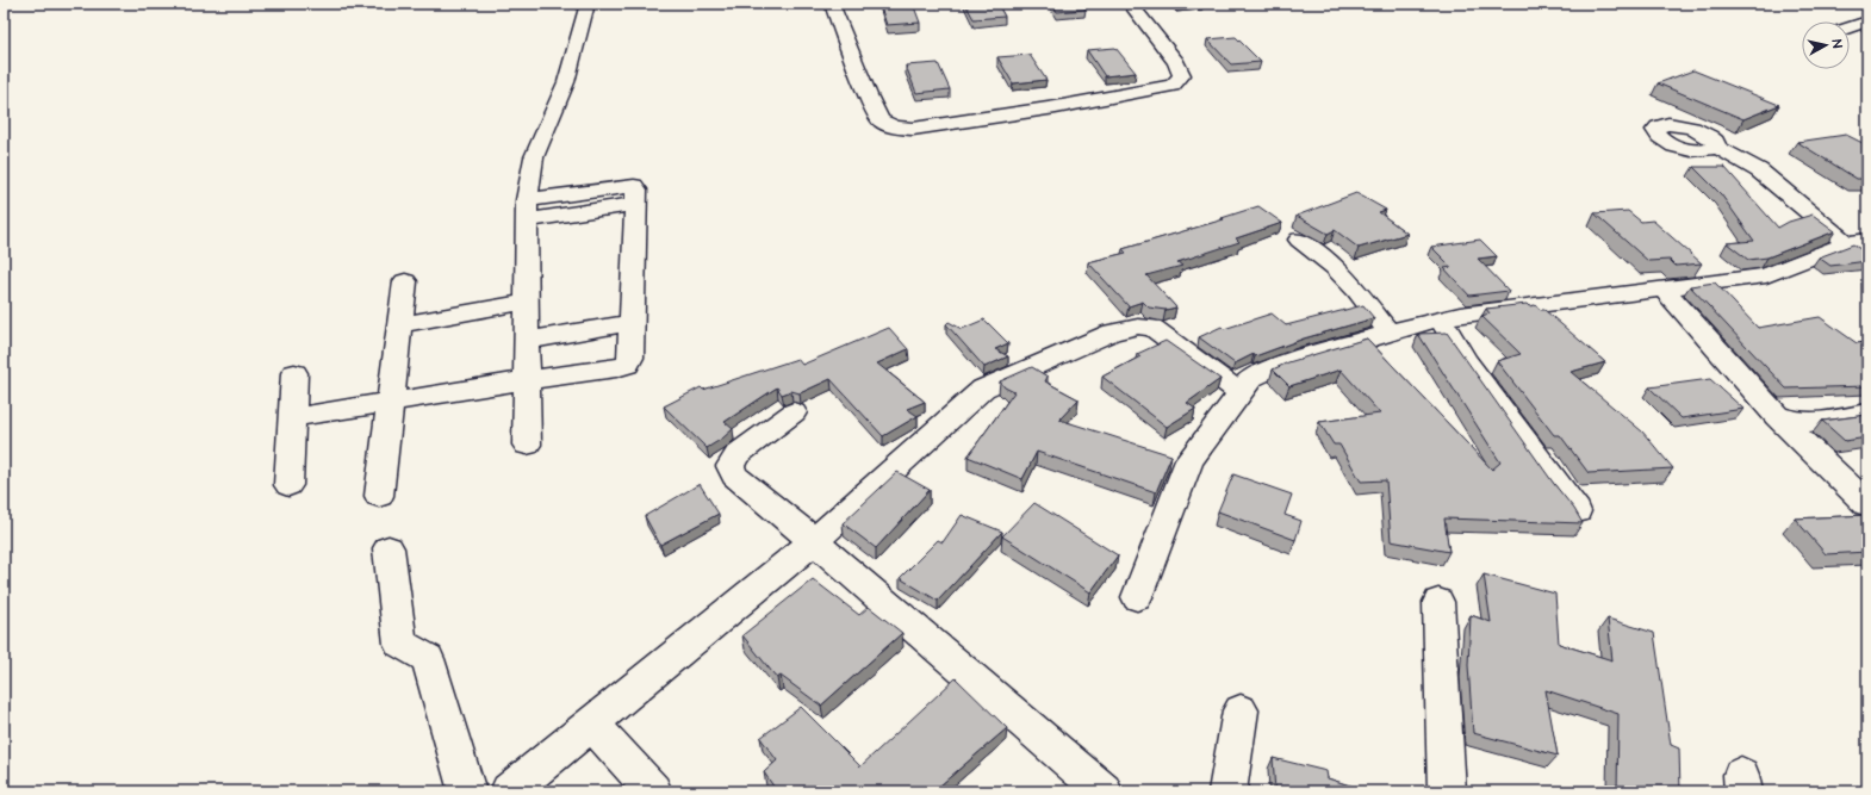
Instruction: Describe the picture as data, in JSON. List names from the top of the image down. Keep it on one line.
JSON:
{"north":"right"}
